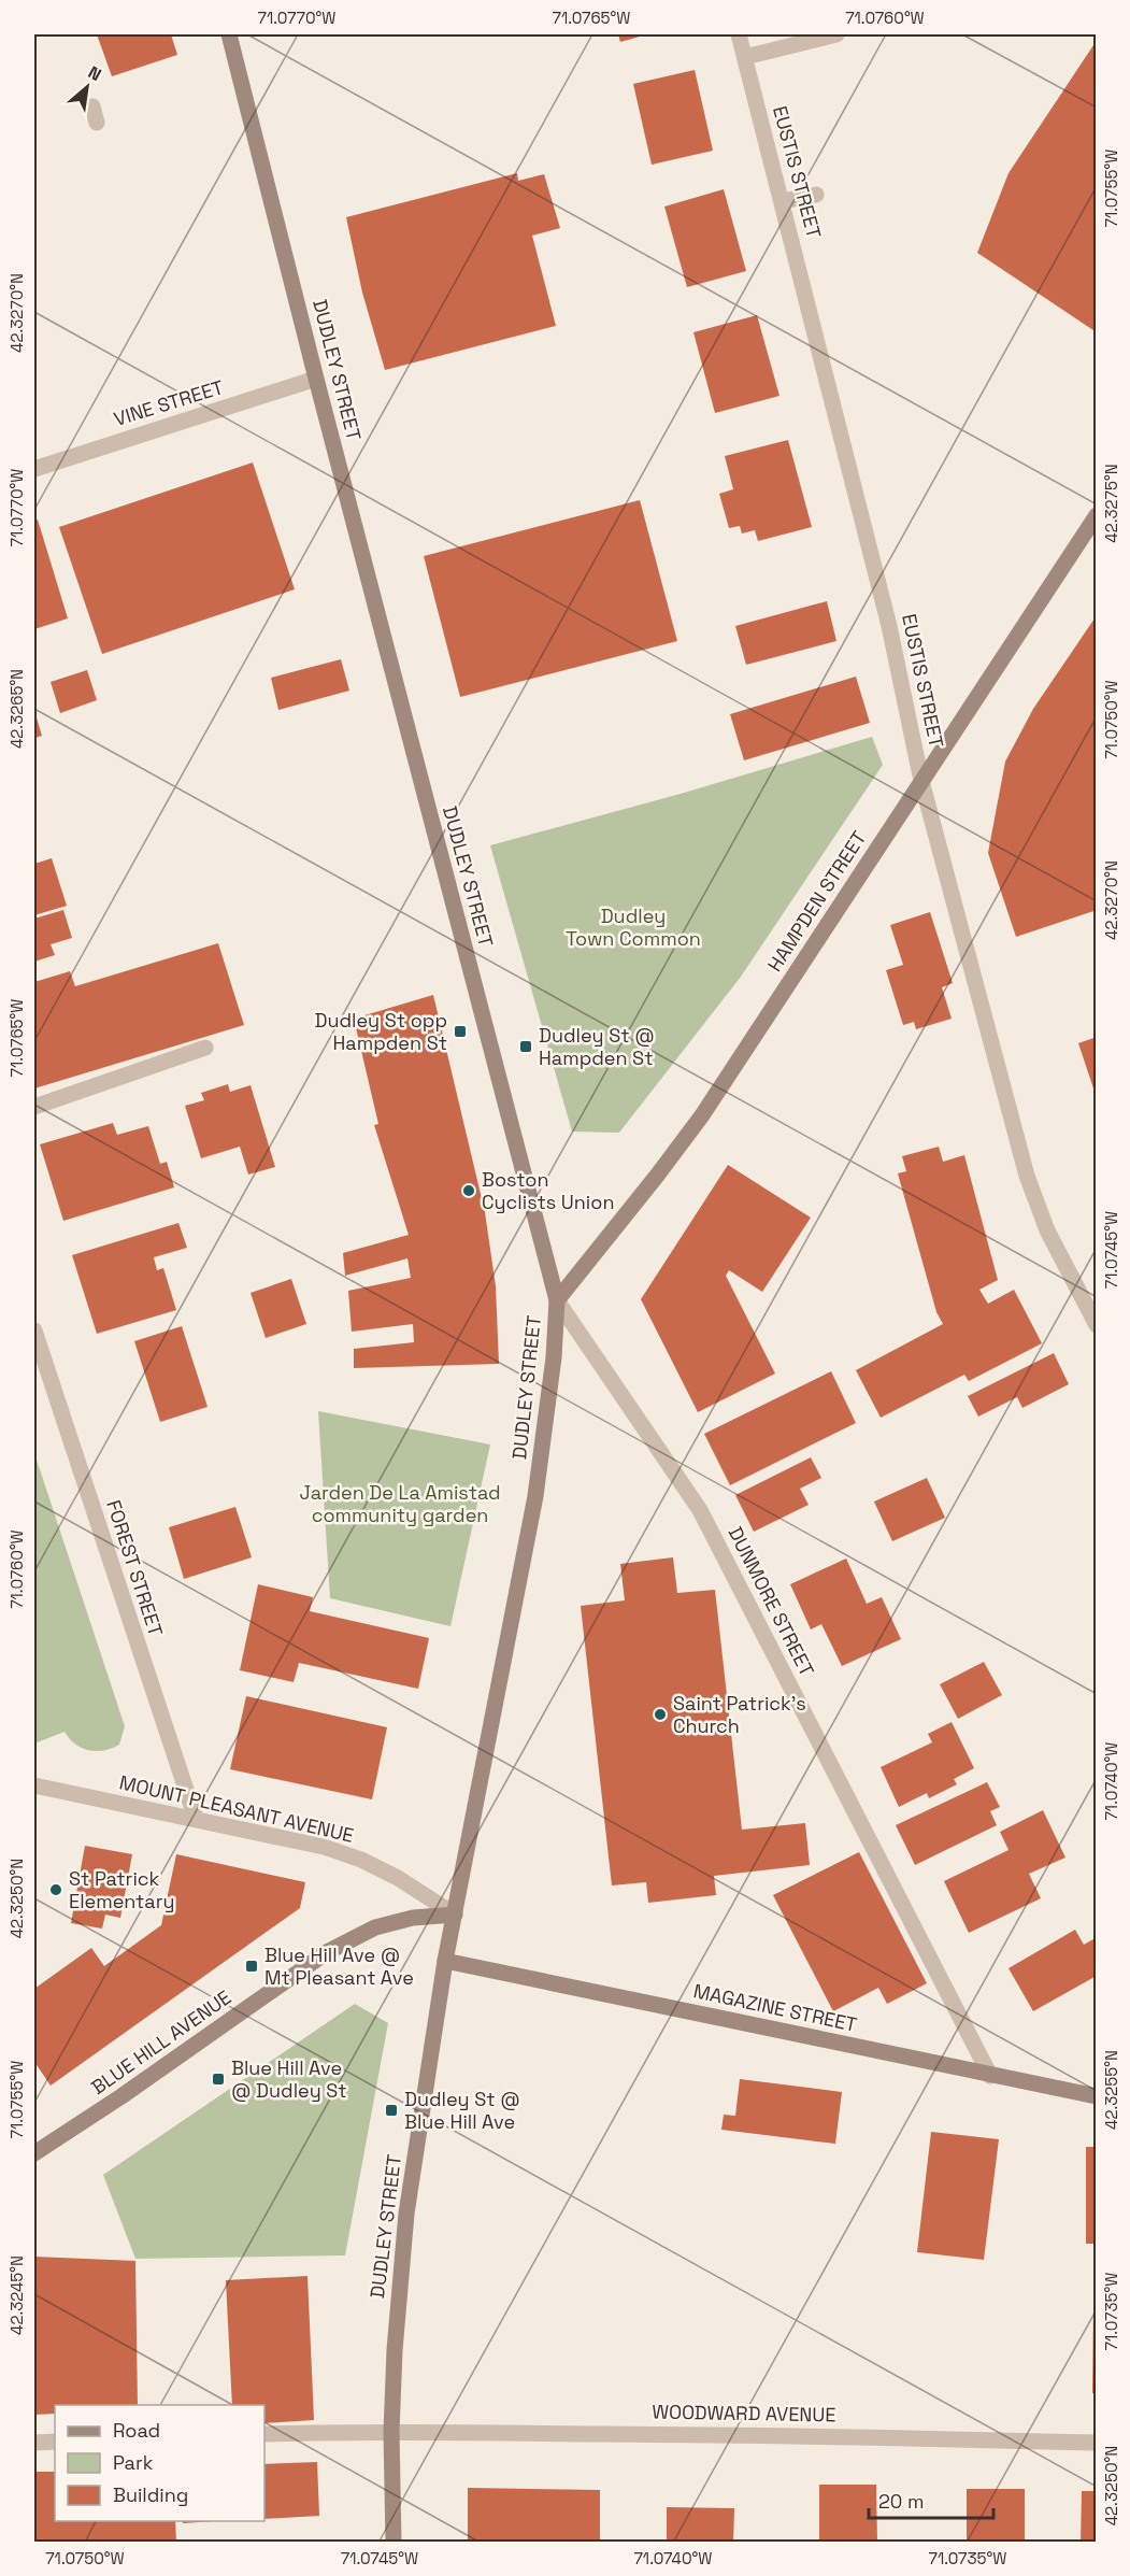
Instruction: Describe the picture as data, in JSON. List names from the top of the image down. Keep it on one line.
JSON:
{"streets":{"main road":["DUDLEY STREET","HAMPDEN STREET","MAGAZINE STREET","BLUE HILL AVENUE"],"street":["EUSTIS STREET","VINE STREET","FOREST STREET","DUNMORE STREET","MOUNT PLEASANT AVENUE","WOODWARD AVENUE"]},"crossings":[["EUSTIS STREET","HAMPDEN STREET"],["DUDLEY STREET","VINE STREET"],["DUDLEY STREET","HAMPDEN STREET"],["DUDLEY STREET","DUNMORE STREET"],["DUDLEY STREET","MOUNT PLEASANT AVENUE"],["DUDLEY STREET","MAGAZINE STREET"],["DUDLEY STREET","BLUE HILL AVENUE"],["DUDLEY STREET","WOODWARD AVENUE"],["HAMPDEN STREET","DUNMORE STREET"],["FOREST STREET","MOUNT PLEASANT AVENUE"],["DUNMORE STREET","MAGAZINE STREET"],["MOUNT PLEASANT AVENUE","BLUE HILL AVENUE"]],"parks":["Dudley Town Common","Jarden De La Amistad community garden"],"places":{"transit":["Dudley St opp Hampden St","Dudley St @ Hampden St","Blue Hill Ave @ Mt Pleasant Ave","Blue Hill Ave @ Dudley St","Dudley St @ Blue Hill Ave"],"other":["Boston Cyclists Union","Saint Patrick's Church","St Patrick Elementary"]},"legend":["Road","Park","Building"],"scale_bar":"20 m","north":"top right","coordinates":["71.0770°W","71.0765°W","71.0760°W","71.0755°W","42.3270°N","42.3275°N","42.3265°N","71.0750°W","71.0745°W","71.0740°W","42.3250°N","42.3255°N","42.3245°N","71.0735°W"]}
